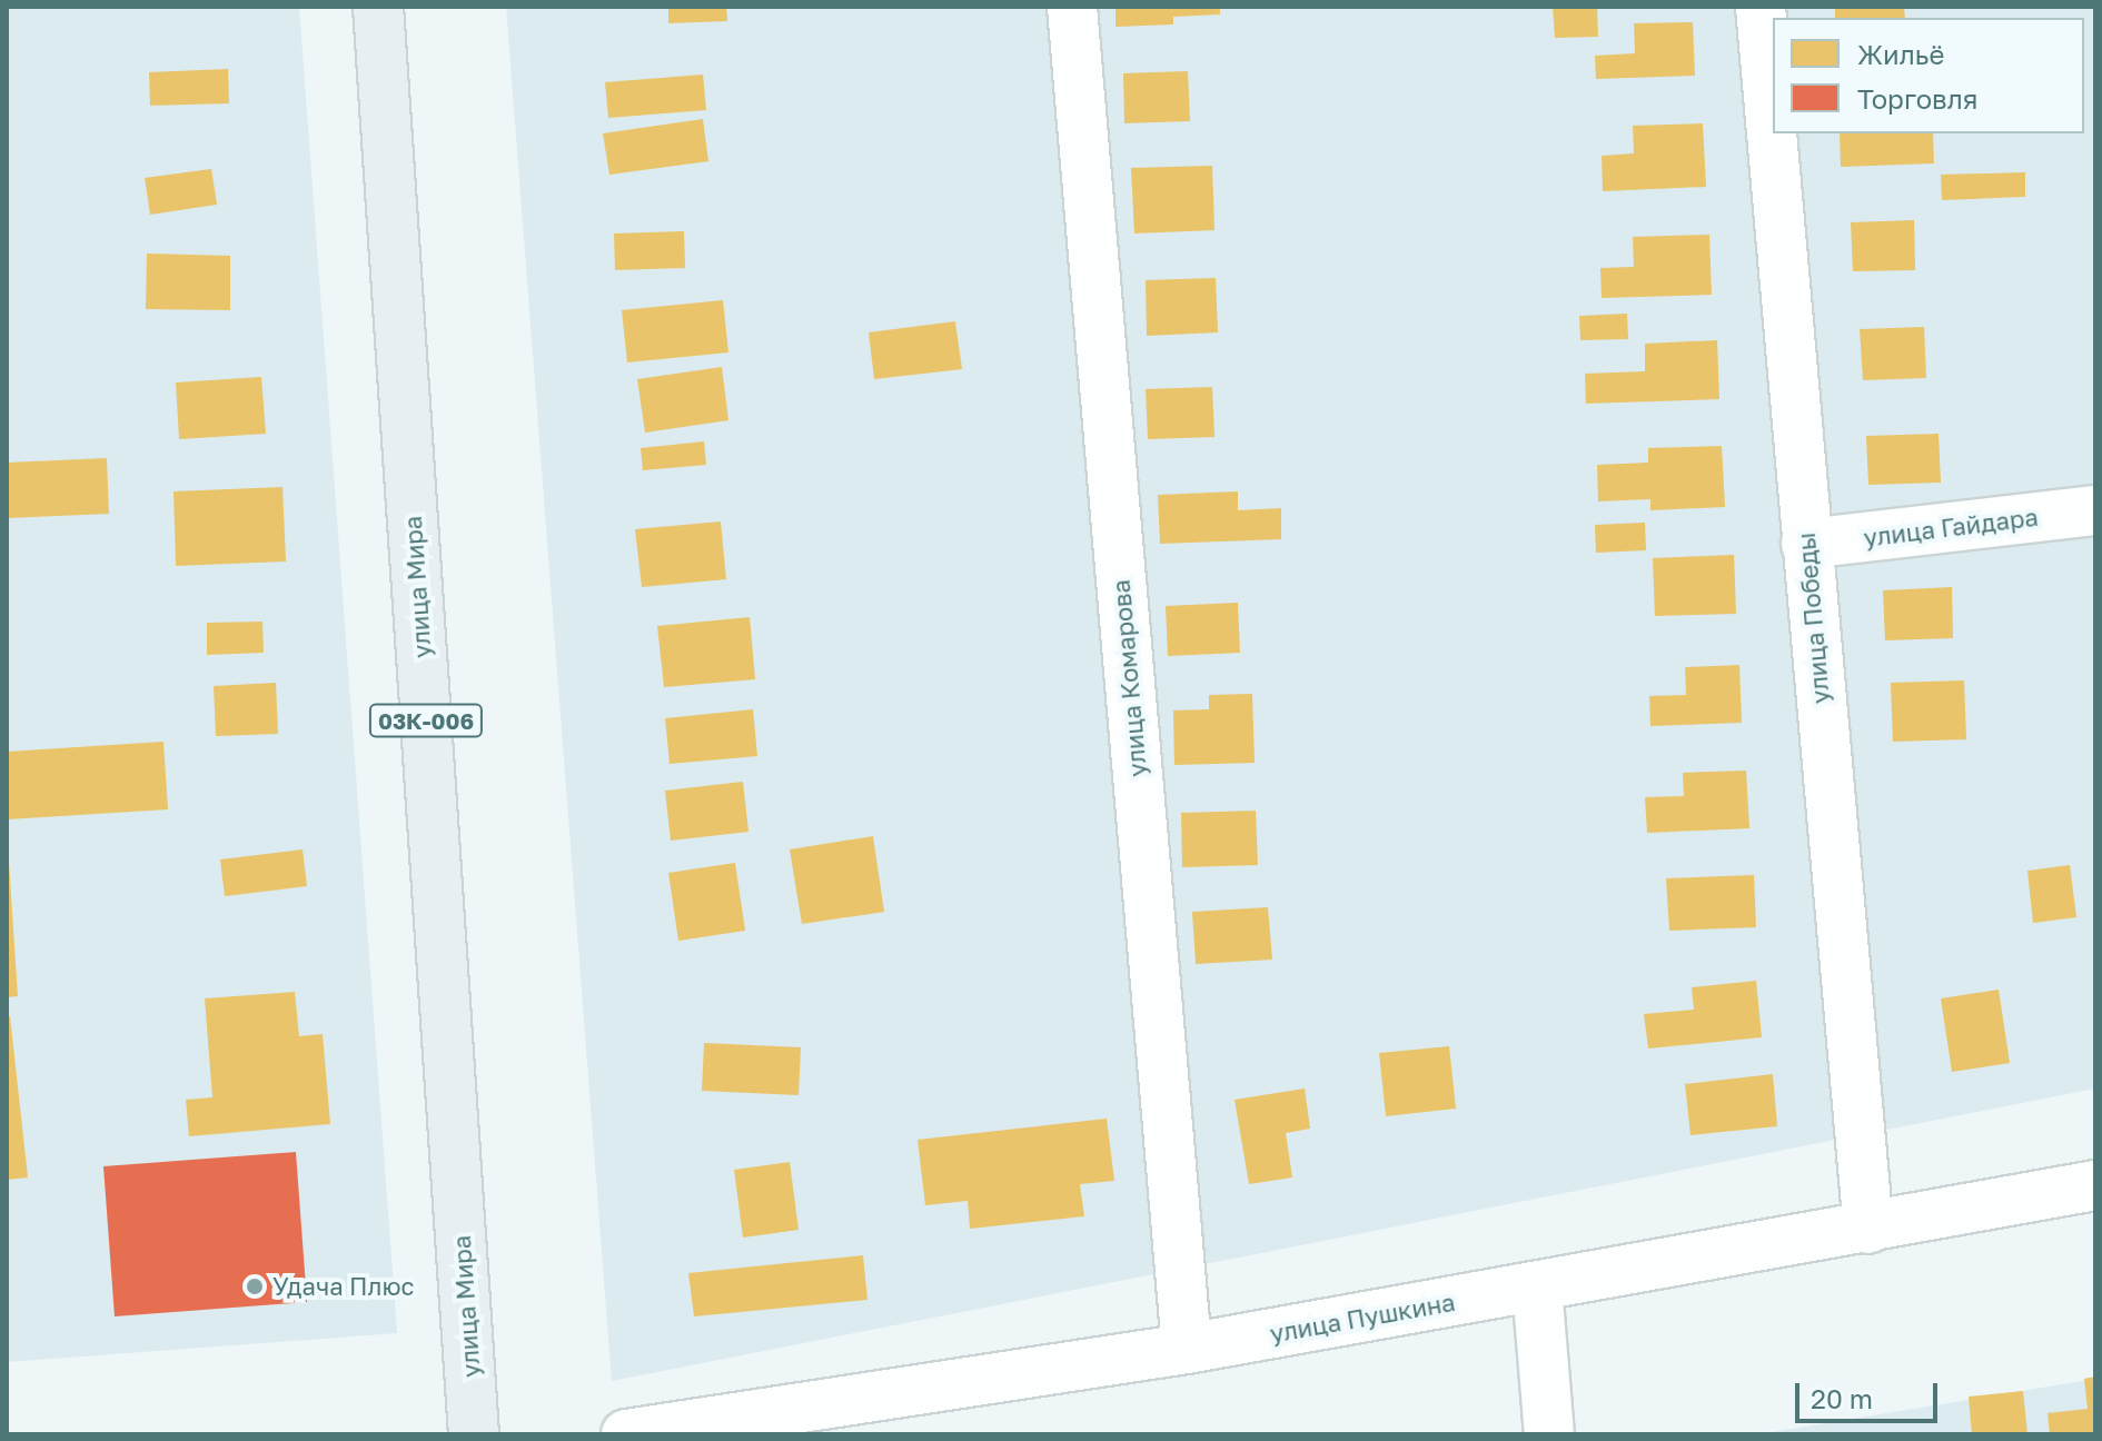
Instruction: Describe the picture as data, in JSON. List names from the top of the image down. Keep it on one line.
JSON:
{"streets":{"main road":["улица Мира","03К-006"],"street":["улица Гайдара","улица Победы","улица Комарова","улица Пушкина"]},"crossings":[["улица Гайдара","улица Победы"],["улица Победы","улица Пушкина"],["улица Комарова","улица Пушкина"]],"places":["Удача Плюс"],"legend":["Жильё","Торговля"],"scale_bar":"20 m"}
